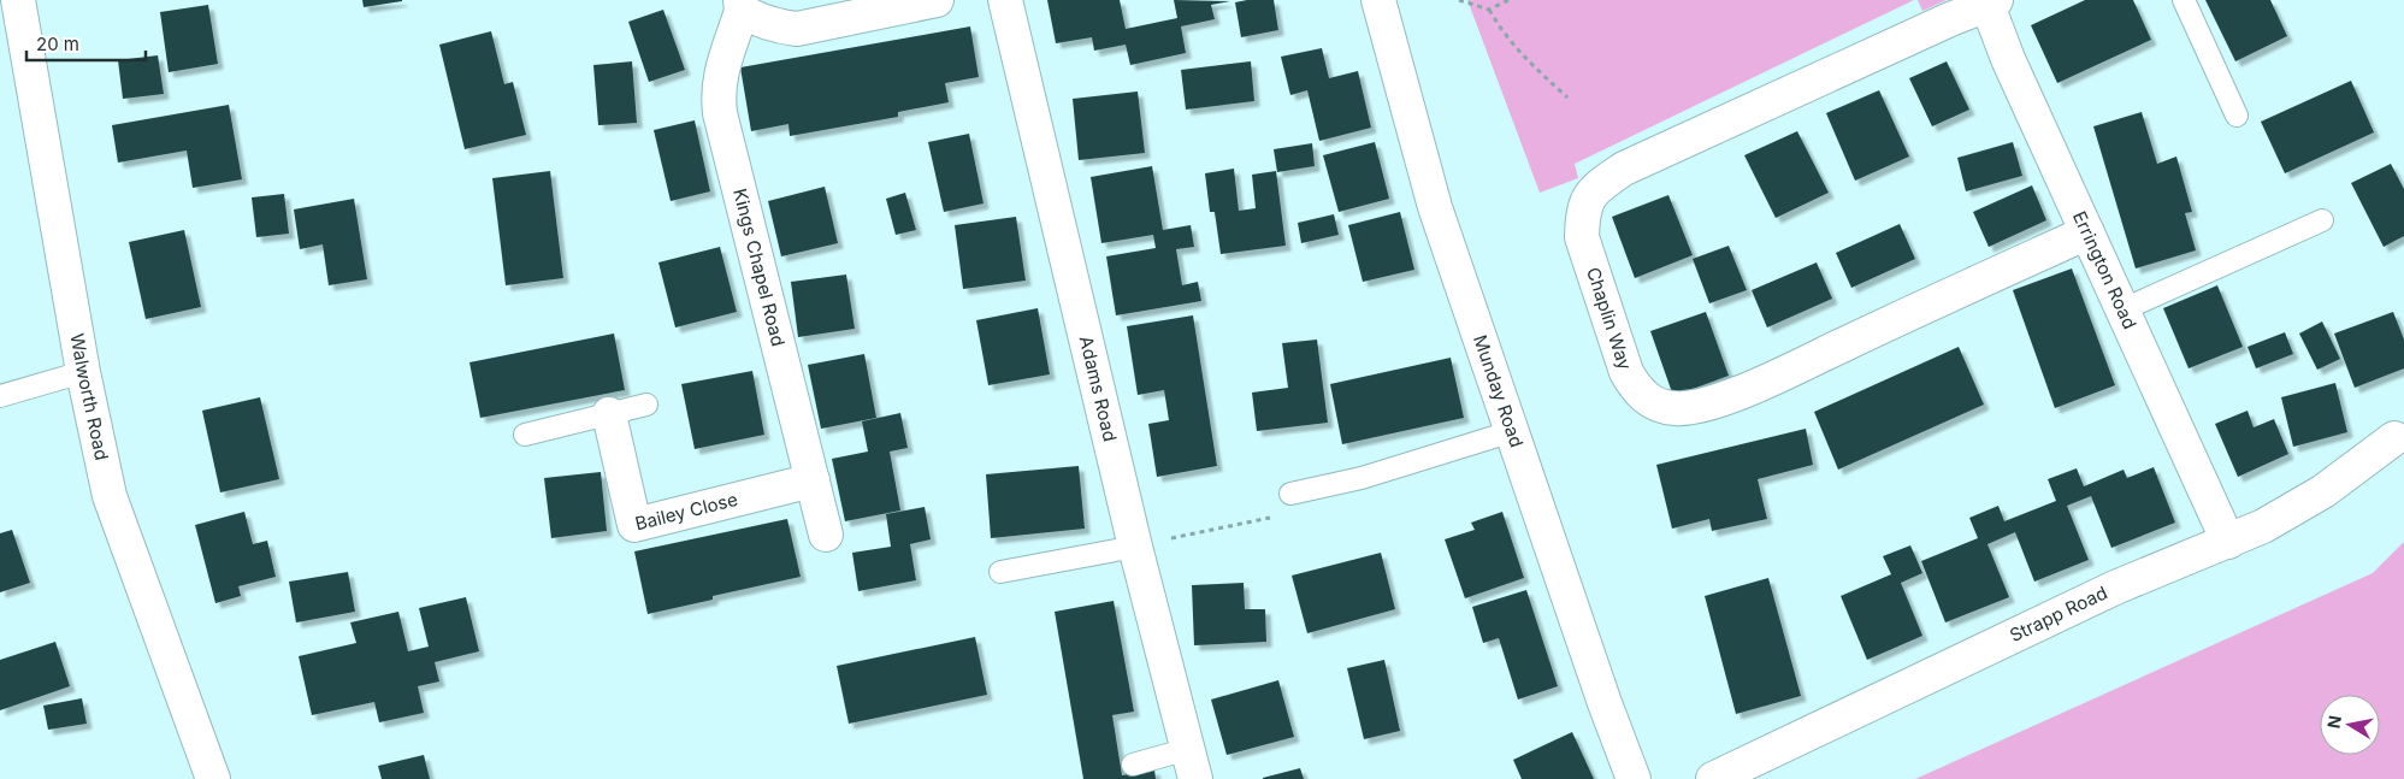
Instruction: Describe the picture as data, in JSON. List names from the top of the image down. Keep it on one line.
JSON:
{"streets":{"street":["Kings Chapel Road","Errington Road","Chaplin Way","Adams Road","Munday Road","Walworth Road","Bailey Close","Strapp Road"]},"crossings":[["Kings Chapel Road","Bailey Close"],["Errington Road","Chaplin Way"],["Errington Road","Strapp Road"]],"scale_bar":"20 m","north":"left"}
